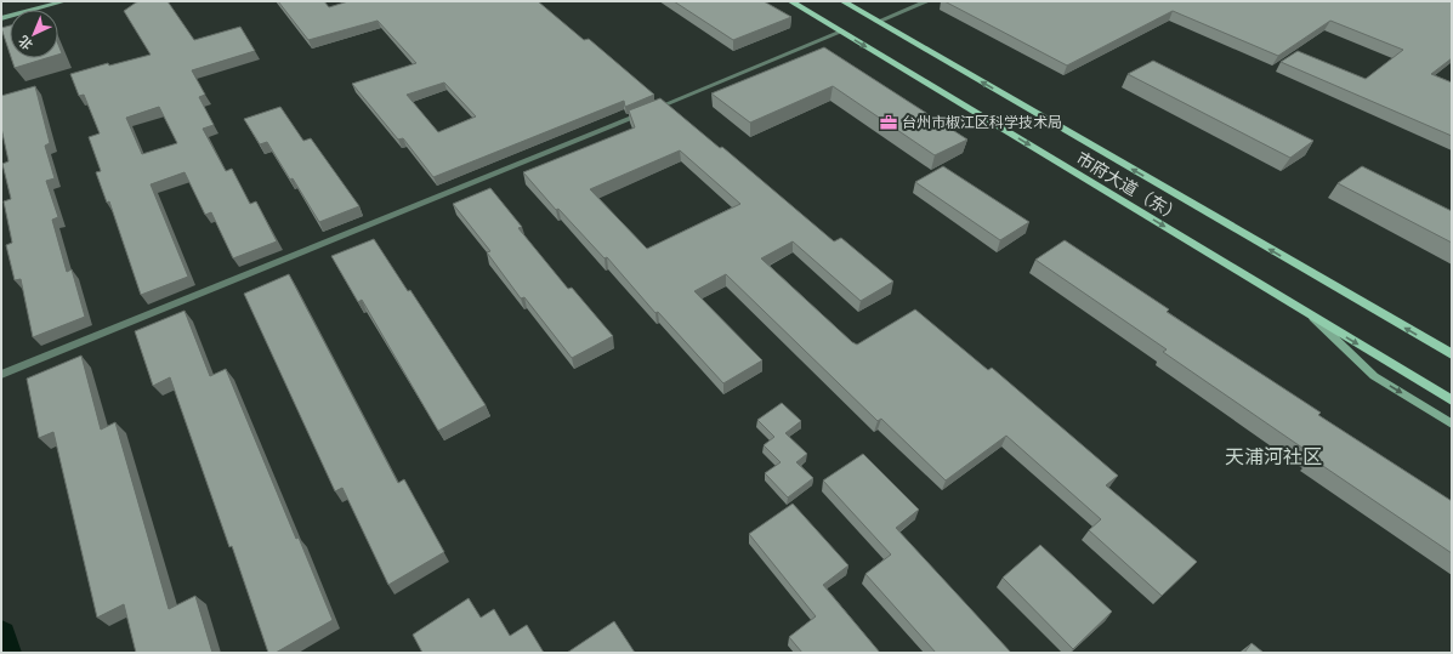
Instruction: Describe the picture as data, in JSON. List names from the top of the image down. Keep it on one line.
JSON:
{"streets":{"main road":["市府大道（东）"]},"districts":["天浦河社区"],"places":{"office":["台州市椒江区科学技术局"]},"north":"bottom left"}
